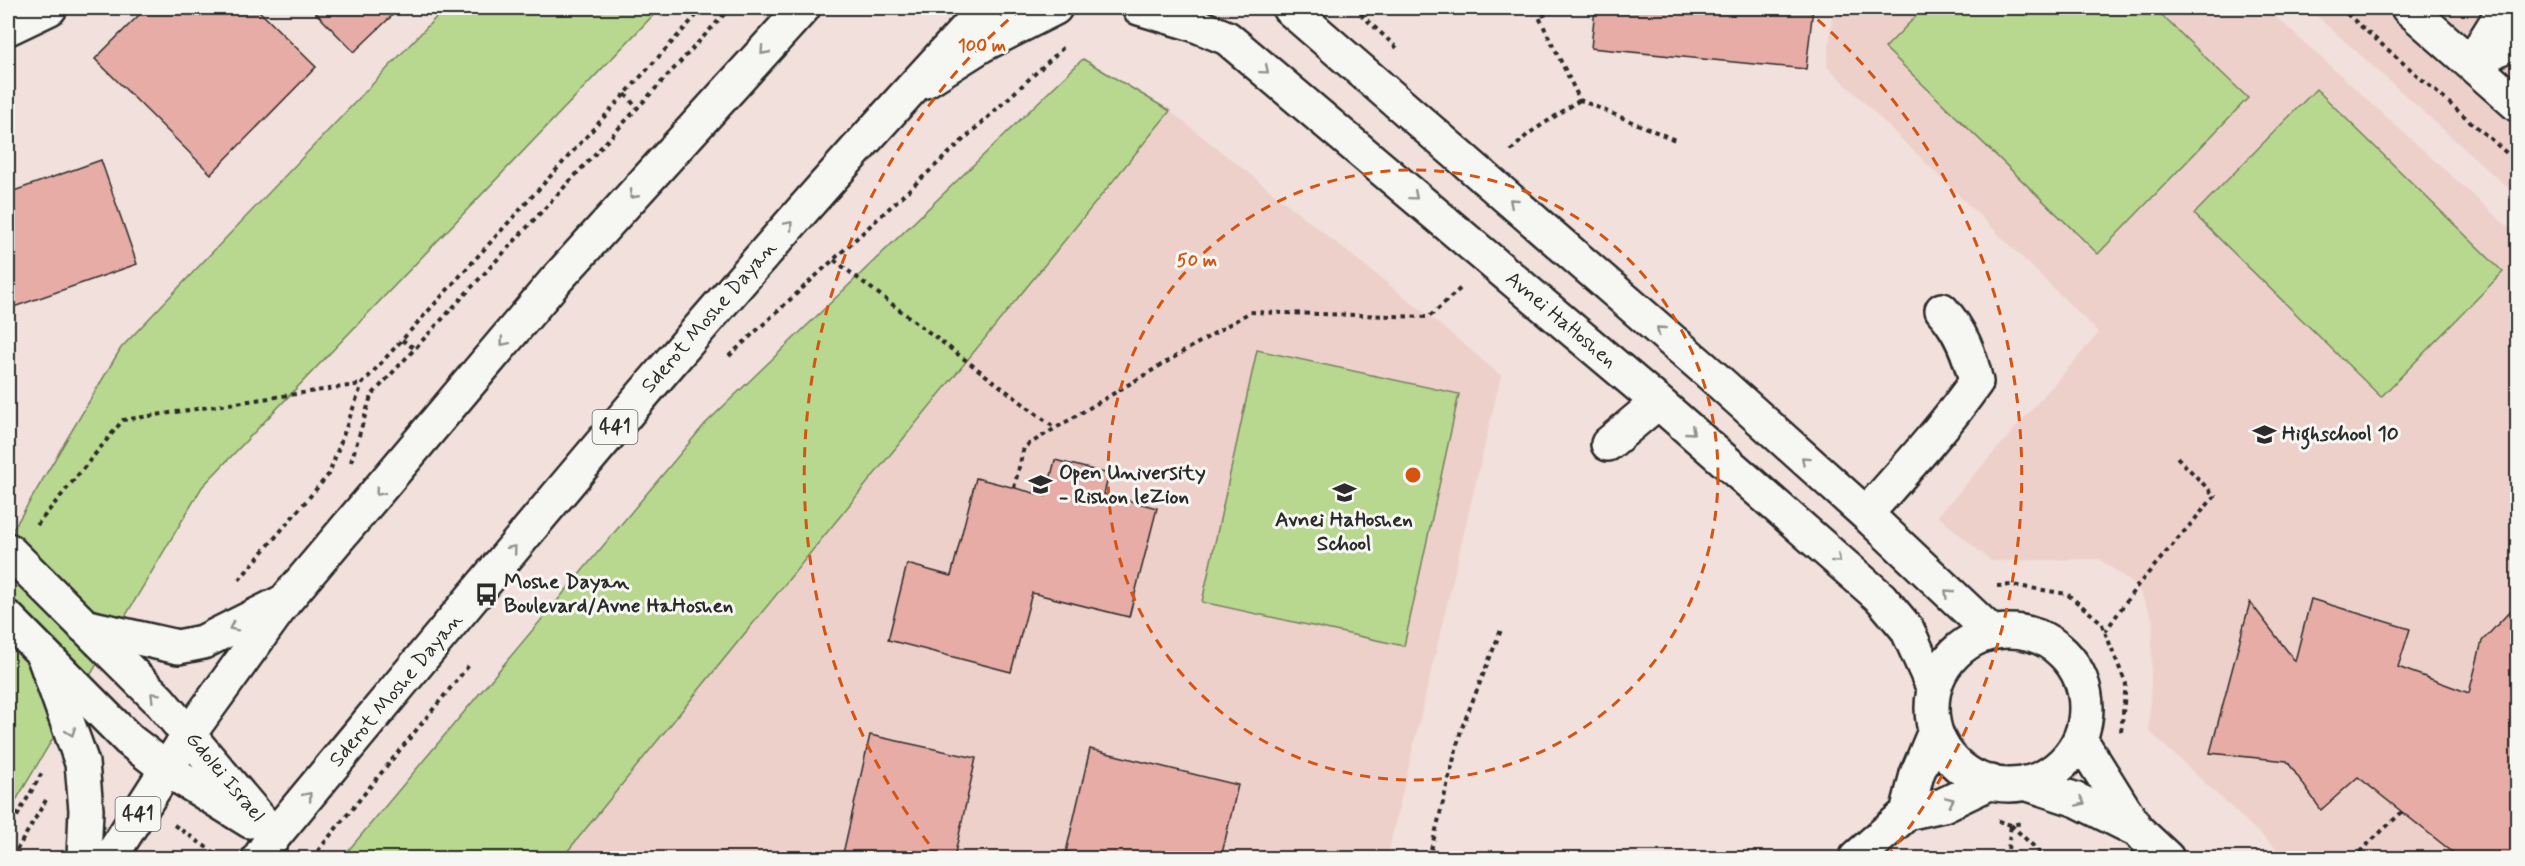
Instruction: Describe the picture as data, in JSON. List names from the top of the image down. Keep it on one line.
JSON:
{"streets":{"street":["Sderot Moshe Dayan","Avnei HaHoshen","441","Gdolei Israel"]},"crossings":[["Sderot Moshe Dayan","Gdolei Israel"],["441","Gdolei Israel"]],"places":{"school or university":["Highschool 10","Open University - Rishon leZion","Avnei HaHoshen School"],"bus stop":["Moshe Dayan Boulevard/Avne HaHoshen"]},"rings":["100 m","50 m"]}
